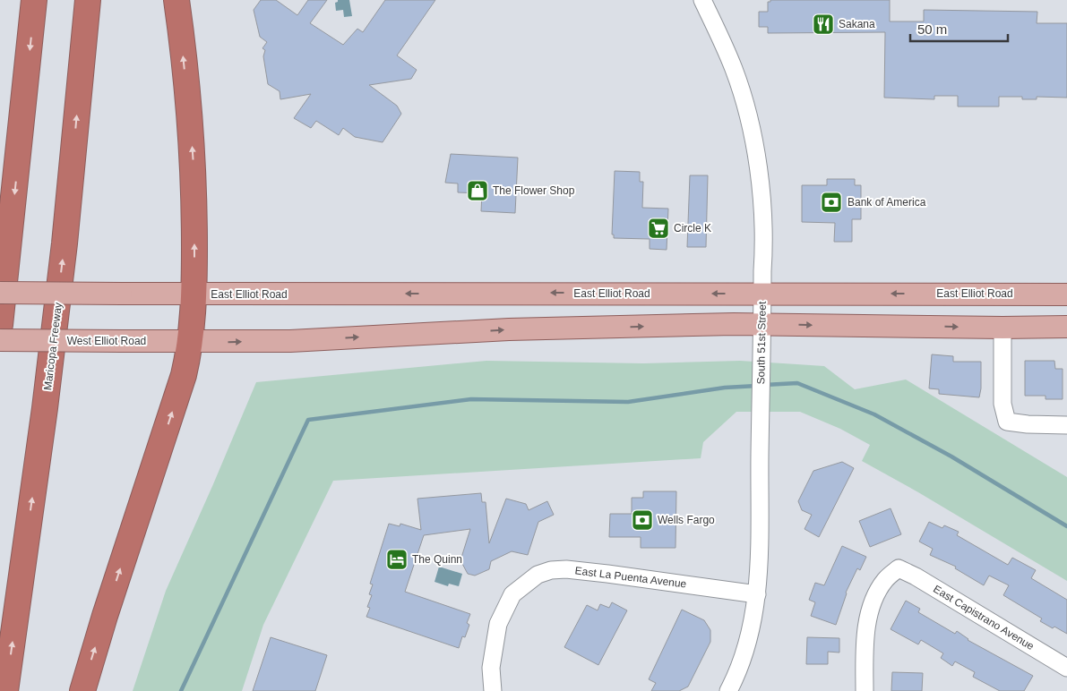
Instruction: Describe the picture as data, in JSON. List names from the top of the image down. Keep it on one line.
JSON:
{"streets":{"highway":["Maricopa Freeway"],"main road":["East Elliot Road","West Elliot Road"],"street":["South 51st Street","East La Puenta Avenue","East Capistrano Avenue"]},"crossings":[["East Elliot Road","South 51st Street"],["South 51st Street","East La Puenta Avenue"]],"places":{"restaurant":["Sakana"],"shop":["The Flower Shop"],"bank":["Bank of America","Wells Fargo"],"supermarket":["Circle K"],"hotel":["The Quinn"]},"scale_bar":"50 m"}
